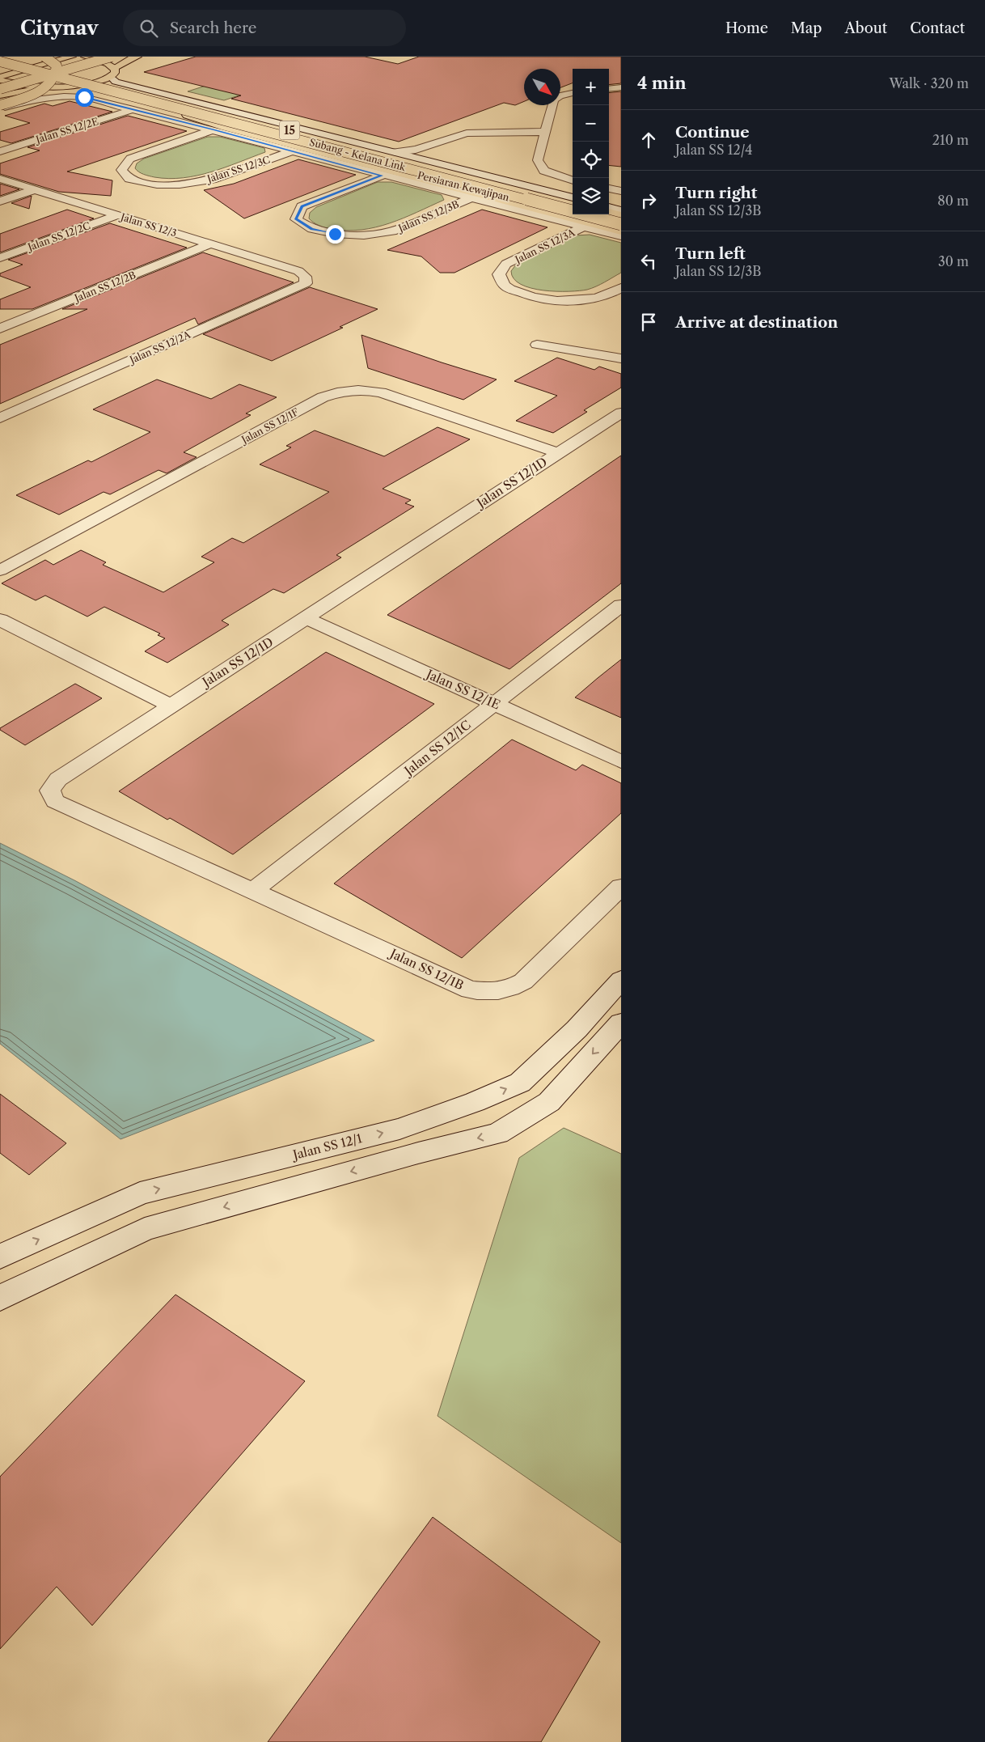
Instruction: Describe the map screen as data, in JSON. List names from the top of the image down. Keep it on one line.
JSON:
{"streets":{"main road":["15","Subang - Kelana Link"],"street":["Jalan SS 12/2E","Jalan SS 12/3C","Persiaran Kewajipan","Jalan SS 12/3B","Jalan SS 12/3","Jalan SS 12/2C","Jalan SS 12/3A","Jalan SS 12/2B","Jalan SS 12/2A","Jalan SS 12/1F","Jalan SS 12/1D","Jalan SS 12/1E","Jalan SS 12/1C","Jalan SS 12/1B","Jalan SS 12/1"]},"crossings":[["Jalan SS 12/3","Jalan SS 12/2C"],["Jalan SS 12/3","Jalan SS 12/2B"],["Jalan SS 12/3","Jalan SS 12/2A"],["Jalan SS 12/1F","Jalan SS 12/1D"],["Jalan SS 12/1D","Jalan SS 12/1E"],["Jalan SS 12/1D","Jalan SS 12/1C"],["Jalan SS 12/1D","Jalan SS 12/1B"],["Jalan SS 12/1E","Jalan SS 12/1C"],["Jalan SS 12/1C","Jalan SS 12/1B"]],"north":"bottom right","page":{"header":"Citynav","search":"Search here","nav":["Home","Map","About","Contact"],"heading":["4 min","Walk · 320 m"],"map_buttons":["+","−"],"list":[["Continue","Jalan SS 12/4","210 m"],["Turn right","Jalan SS 12/3B","80 m"],["Turn left","Jalan SS 12/3B","30 m"],"Arrive at destination"]}}
